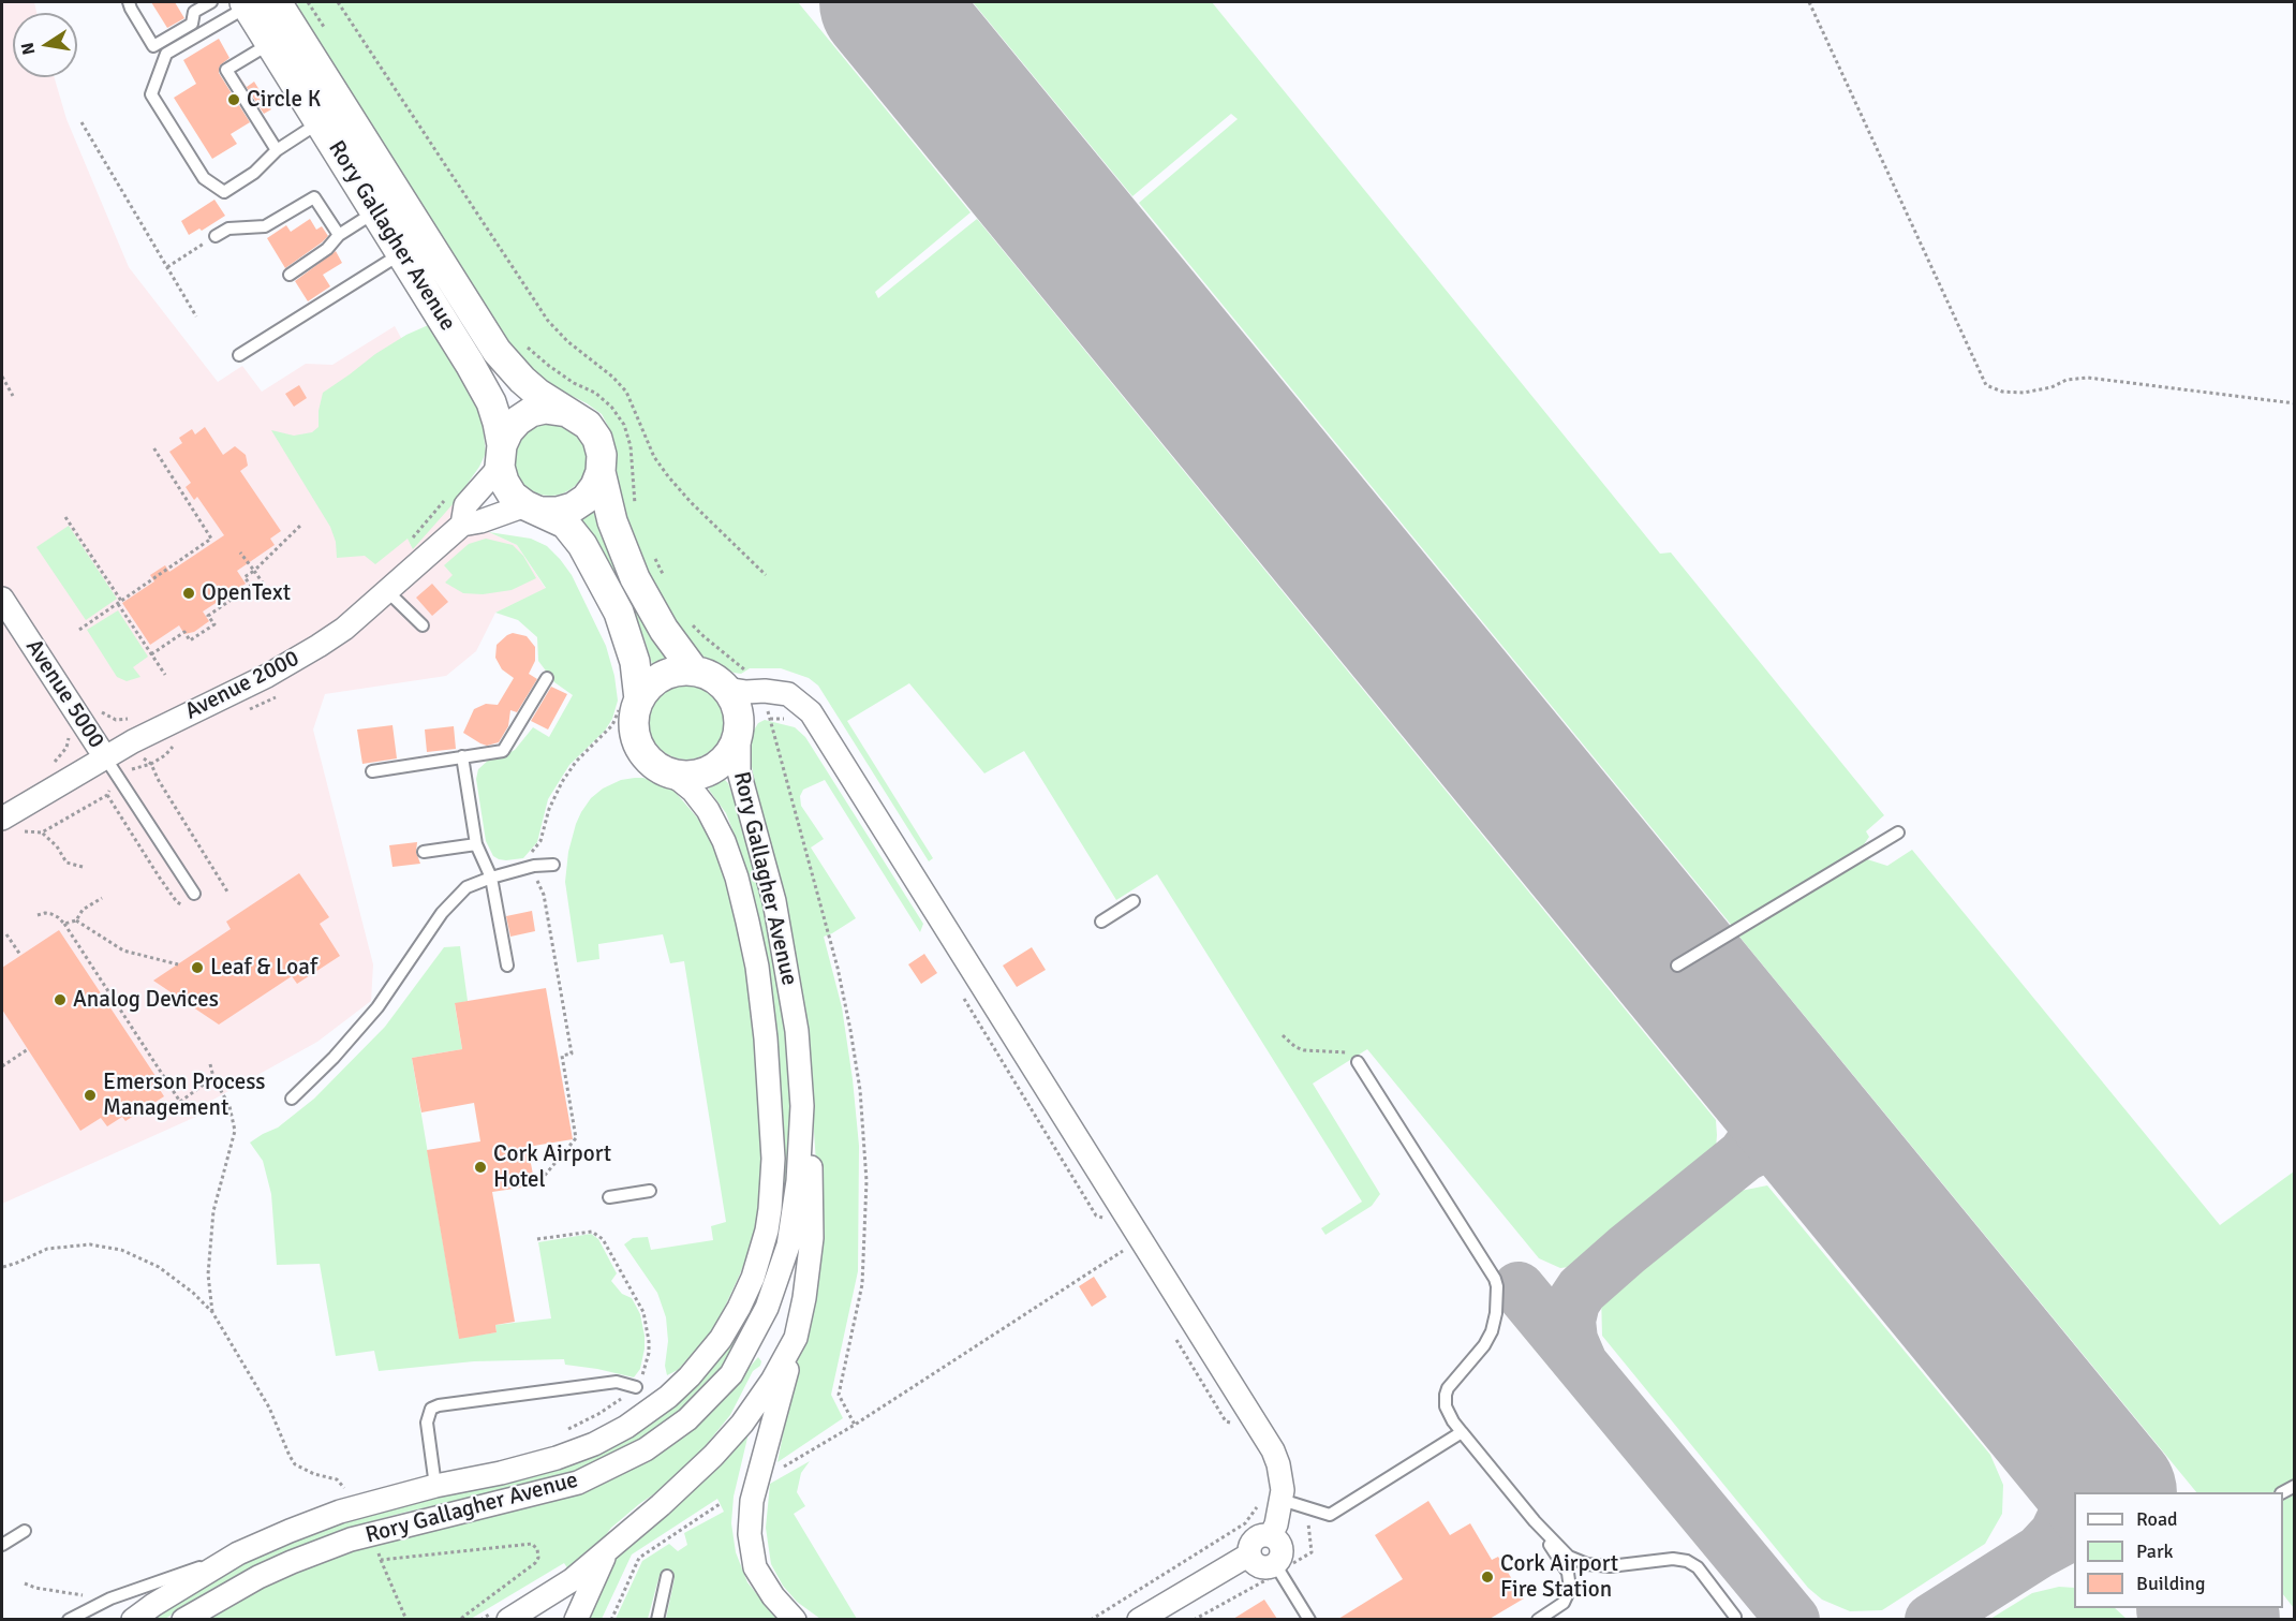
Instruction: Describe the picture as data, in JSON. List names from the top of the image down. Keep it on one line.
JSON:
{"streets":{"street":["Rory Gallagher Avenue","Avenue 2000","Avenue 5000"]},"crossings":[["Avenue 2000","Avenue 5000"]],"places":["Circle K","OpenText","Leaf & Loaf","Analog Devices","Emerson Process Management","Cork Airport Hotel","Cork Airport Fire Station"],"legend":["Road","Park","Building"],"north":"left"}
